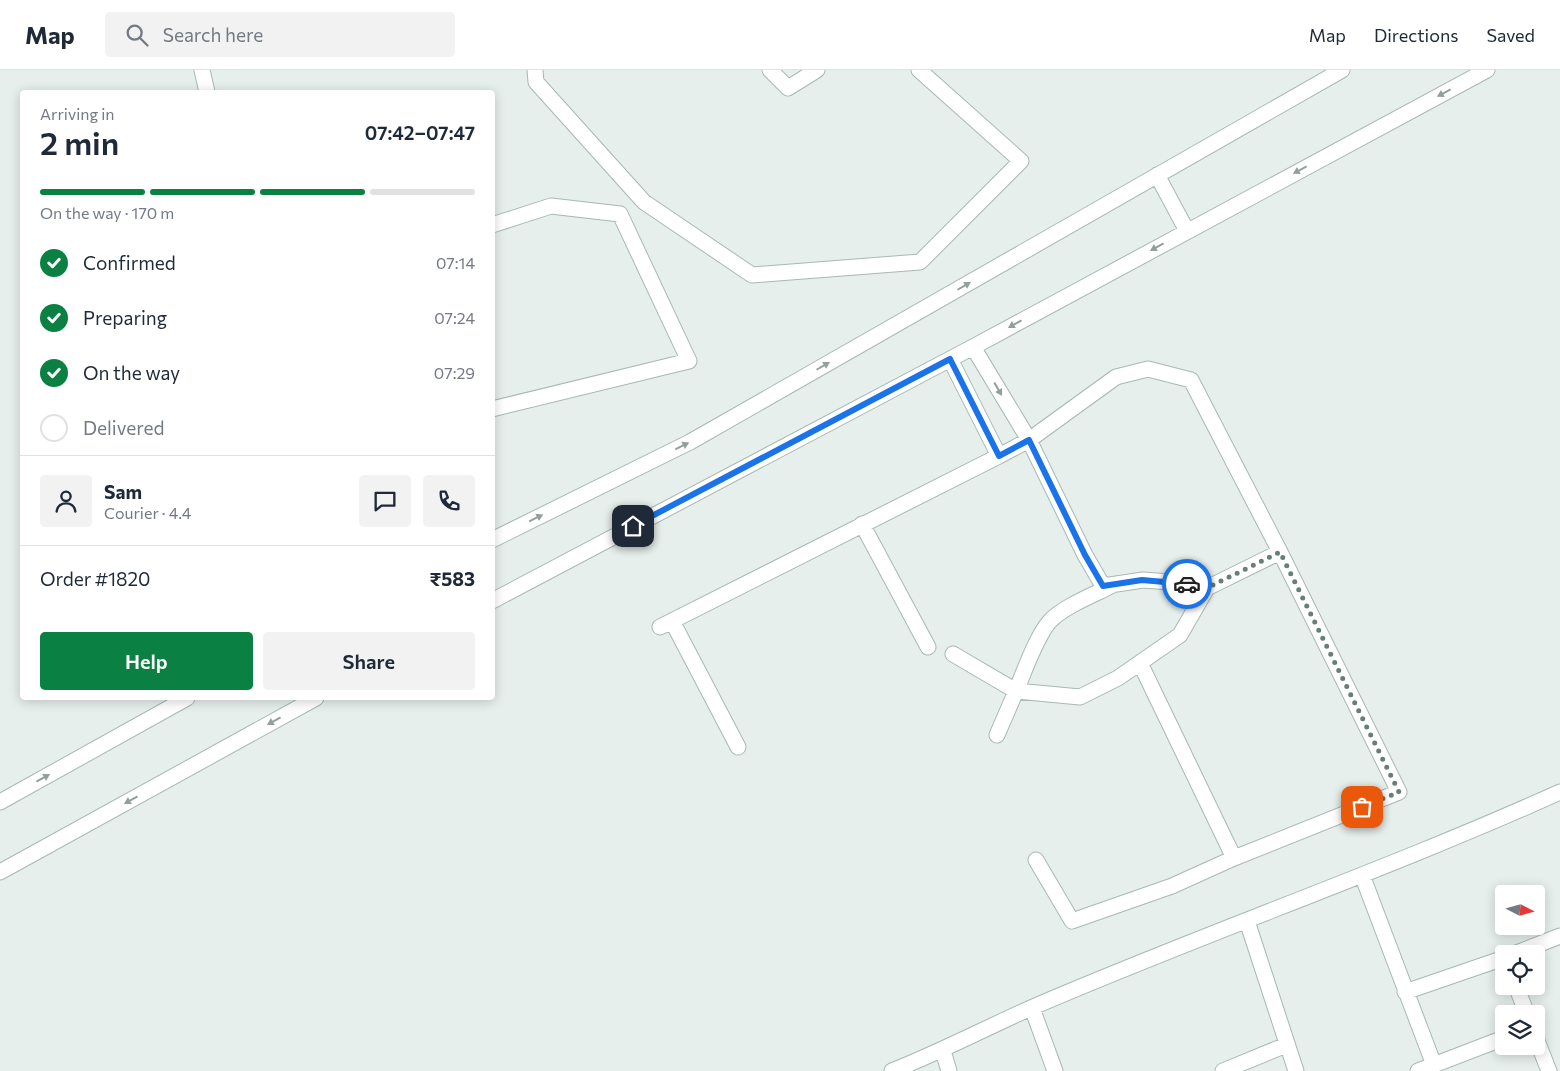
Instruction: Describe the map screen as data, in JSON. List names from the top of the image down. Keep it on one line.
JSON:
{"north":"right","page":{"header":"Map","search":"Search here","nav":["Map","Directions","Saved"],"heading":["2 min","Arriving in","07:42–07:47"],"panel":["Sam","Courier · 4.4","Order #1820","₹583"],"bar":"On the way · 170 m","list":[["Confirmed","07:14"],["Preparing","07:24"],["On the way","07:29"],"Delivered"],"buttons":["Help","Share"]}}
